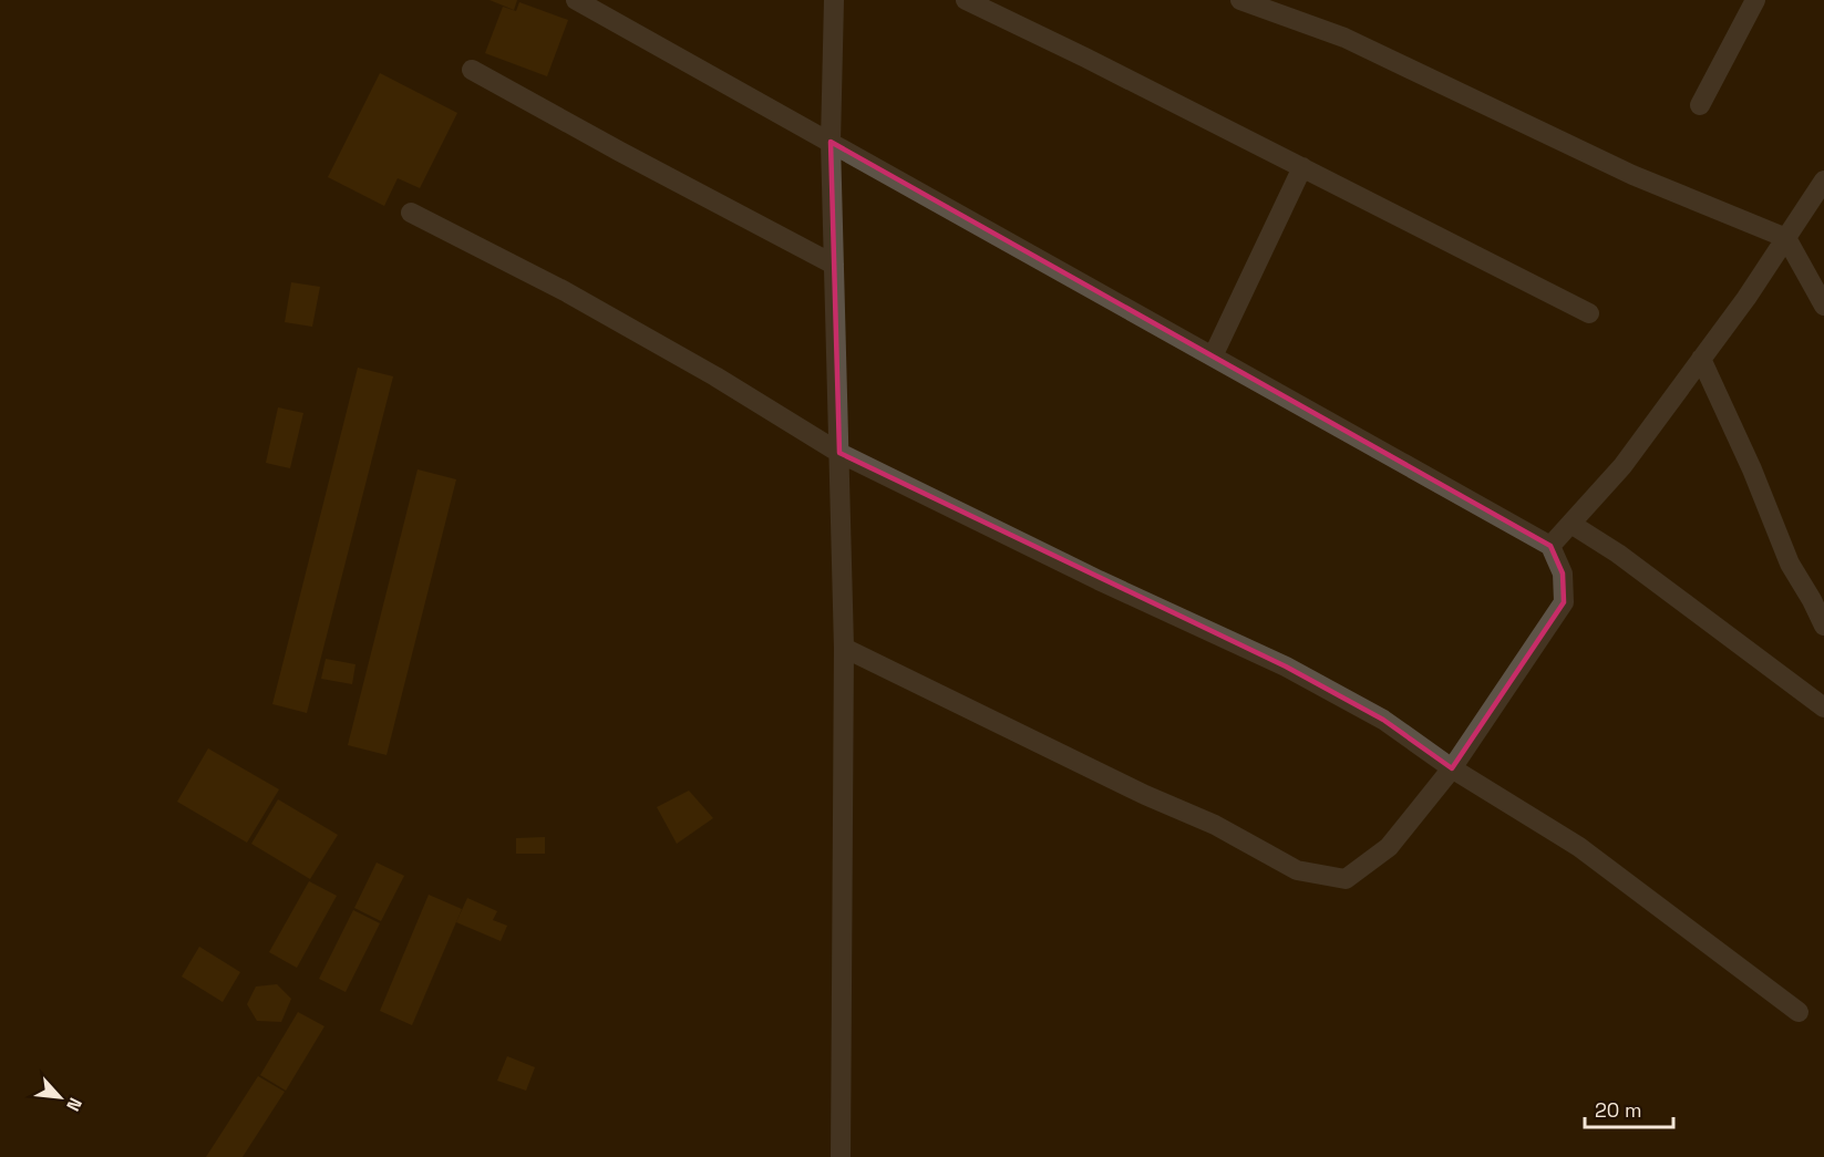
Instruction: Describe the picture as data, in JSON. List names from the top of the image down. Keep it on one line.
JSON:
{"scale_bar":"20 m","north":"bottom right"}
